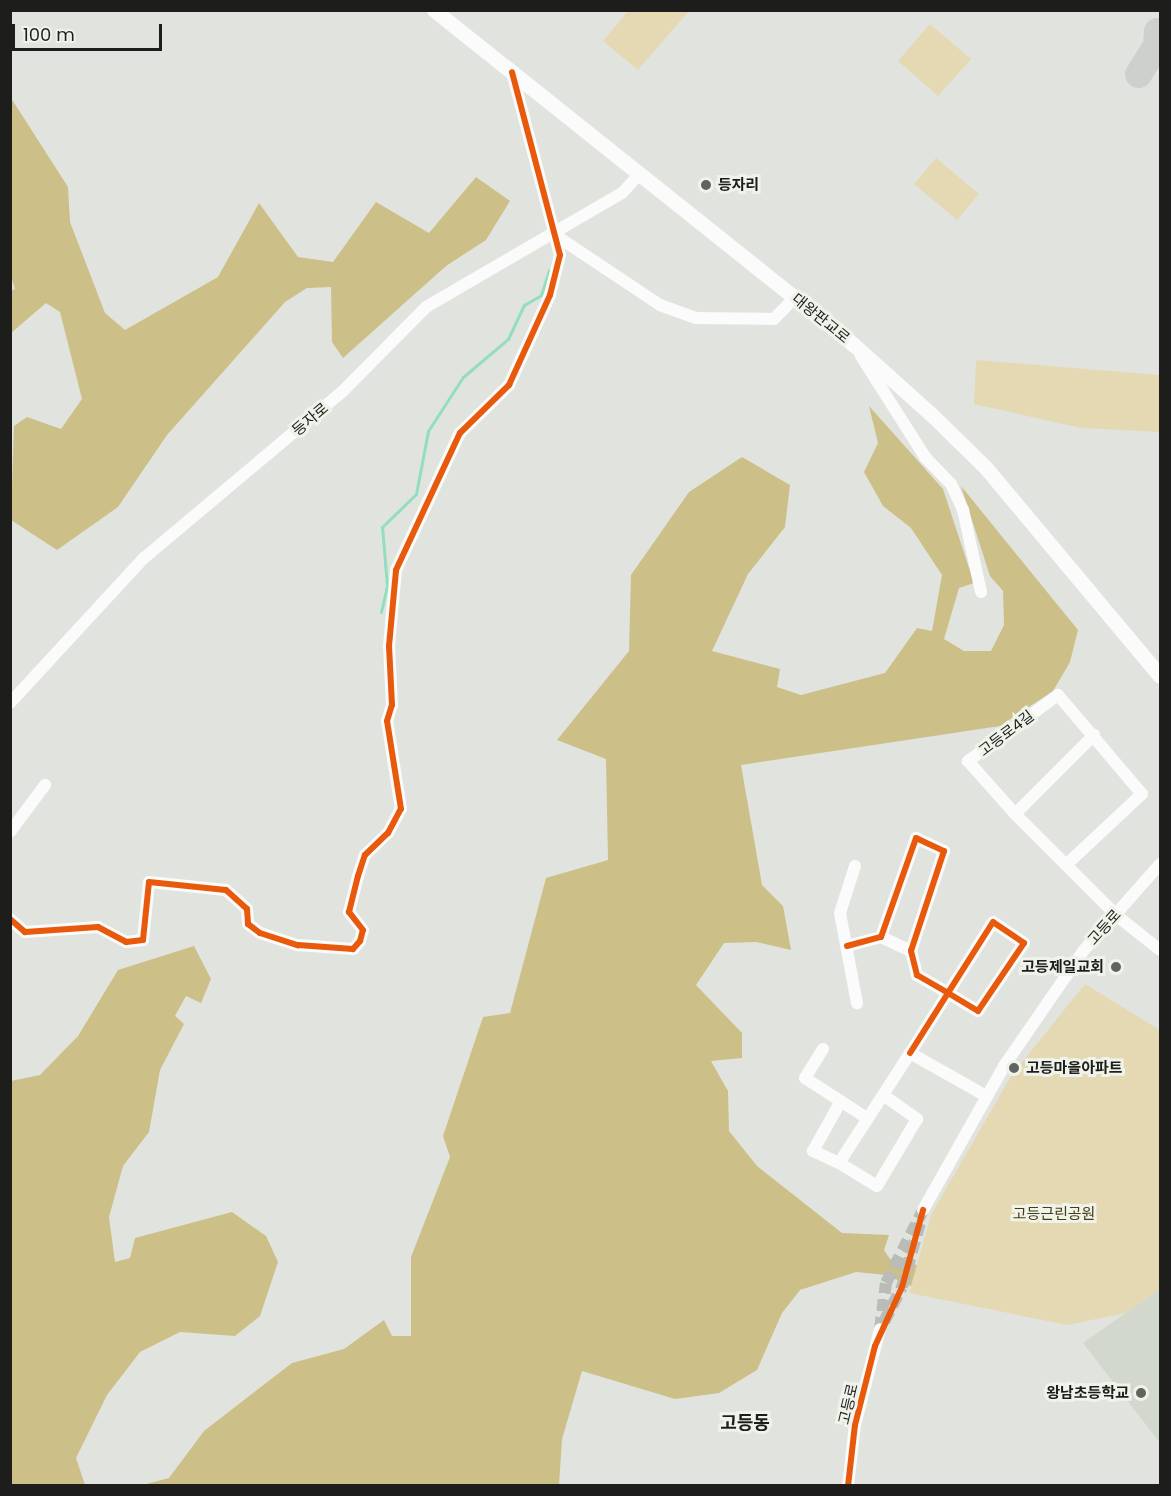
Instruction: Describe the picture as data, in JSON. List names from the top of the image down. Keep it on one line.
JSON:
{"streets":{"main road":["대왕판교로"],"street":["등자로","고등로4길","고등로"]},"crossings":[["대왕판교로","등자로"],["고등로4길","고등로"]],"districts":["고등동"],"parks":["고등근린공원"],"places":["등자리","고등제일교회","고등마을아파트","왕남초등학교"],"scale_bar":"100 m"}
